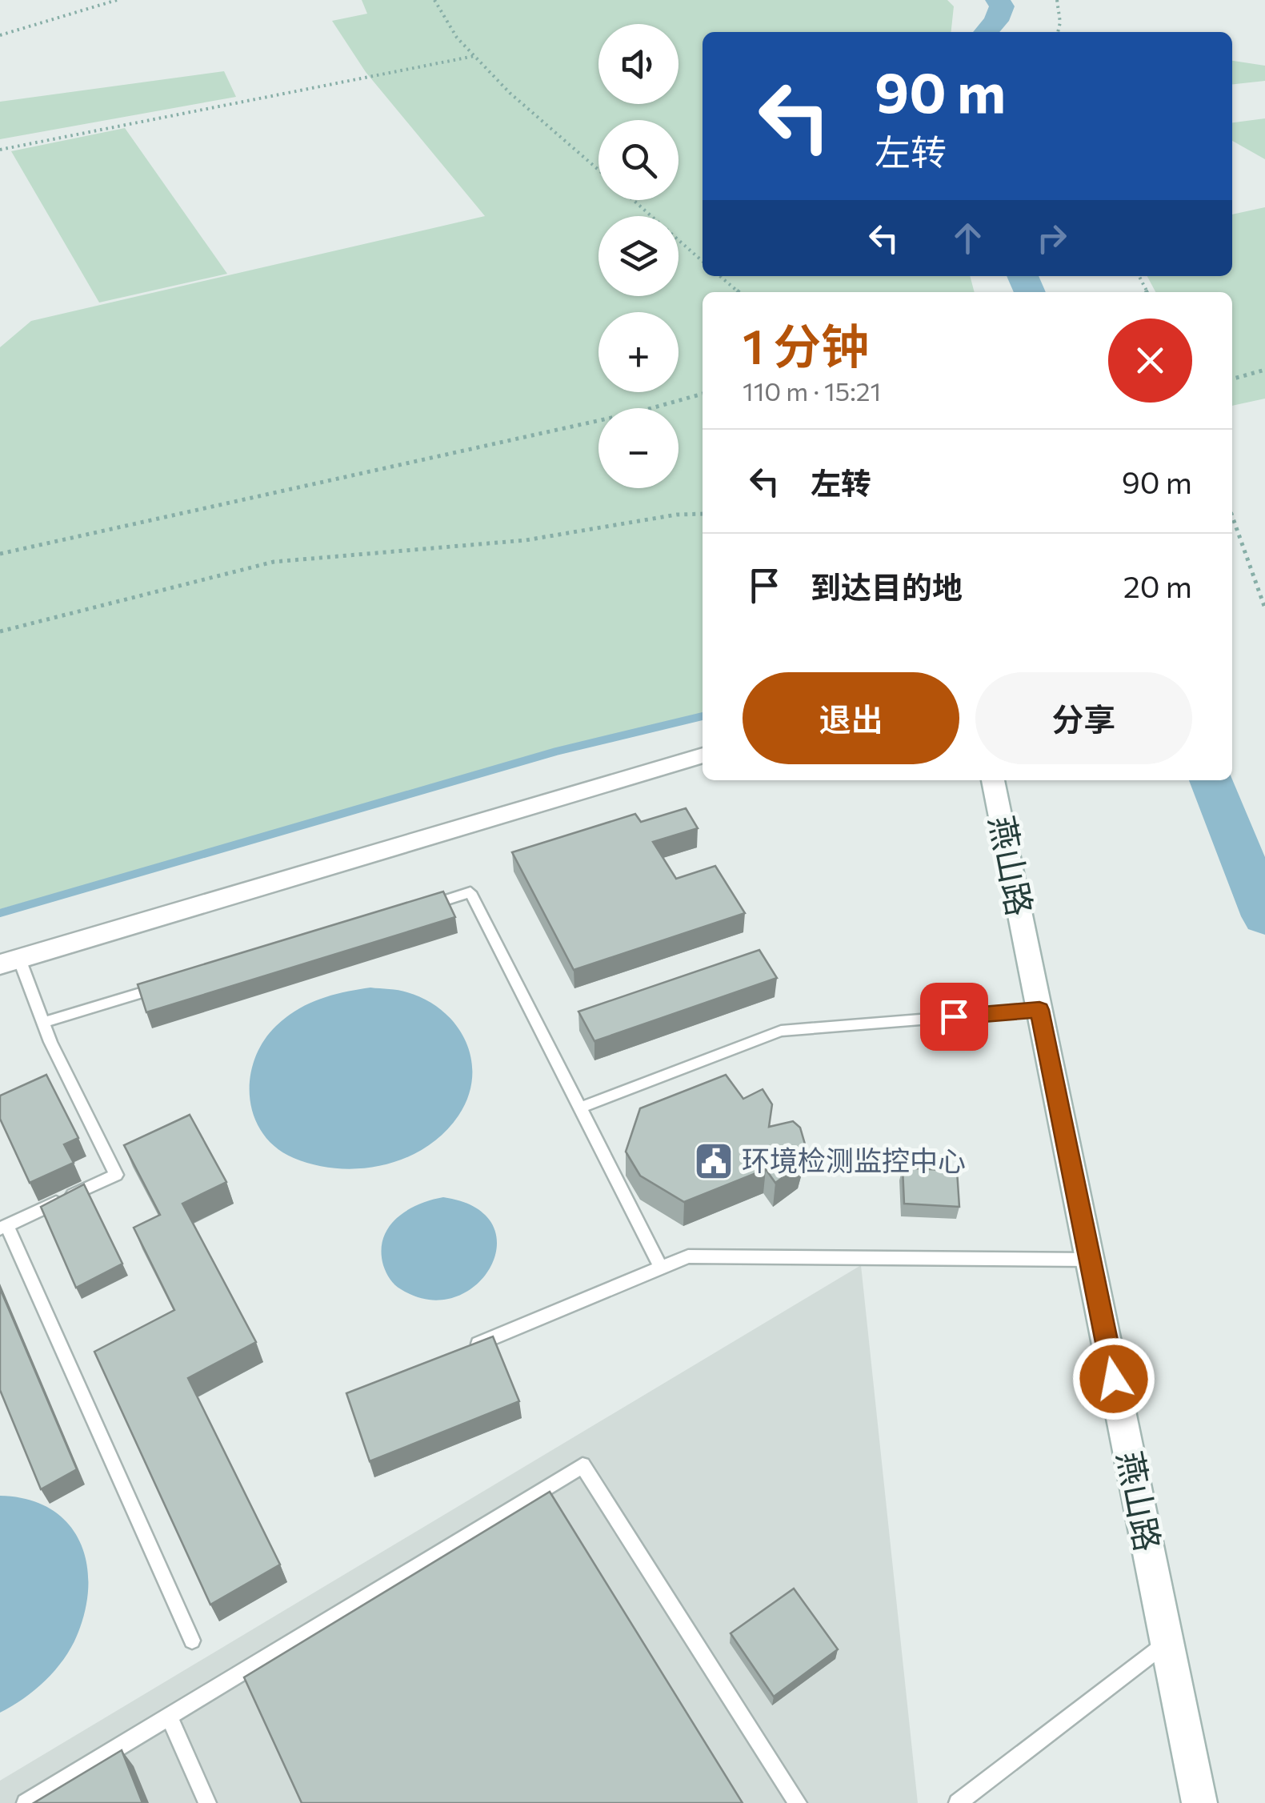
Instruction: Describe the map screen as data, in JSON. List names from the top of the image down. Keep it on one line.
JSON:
{"streets":{"street":["燕山路"]},"places":{"public building":["环境检测监控中心"]},"page":{"map_buttons":["+","−"],"turn":["90 m","左转"],"heading":["1 分钟","110 m · 15:21"],"list":[{"name":"左转","value":"90 m"},{"name":"到达目的地","value":"20 m"}],"buttons":["退出","分享"]}}
